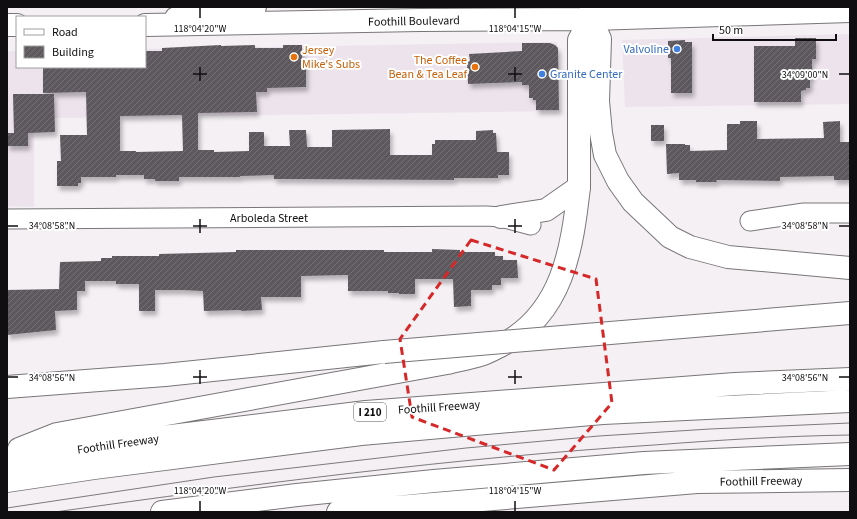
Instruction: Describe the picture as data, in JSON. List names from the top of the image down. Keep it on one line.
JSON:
{"streets":{"main road":["Foothill Boulevard","Foothill Freeway","I 210"],"street":["Arboleda Street"]},"places":["Valvoline","Jersey Mike's Subs","The Coffee Bean & Tea Leaf","Granite Center"],"legend":["Road","Building"],"scale_bar":"50 m","coordinates":["118°04'20\"W","118°04'15\"W","34°09'00\"N","34°08'58\"N","34°08'56\"N"]}
